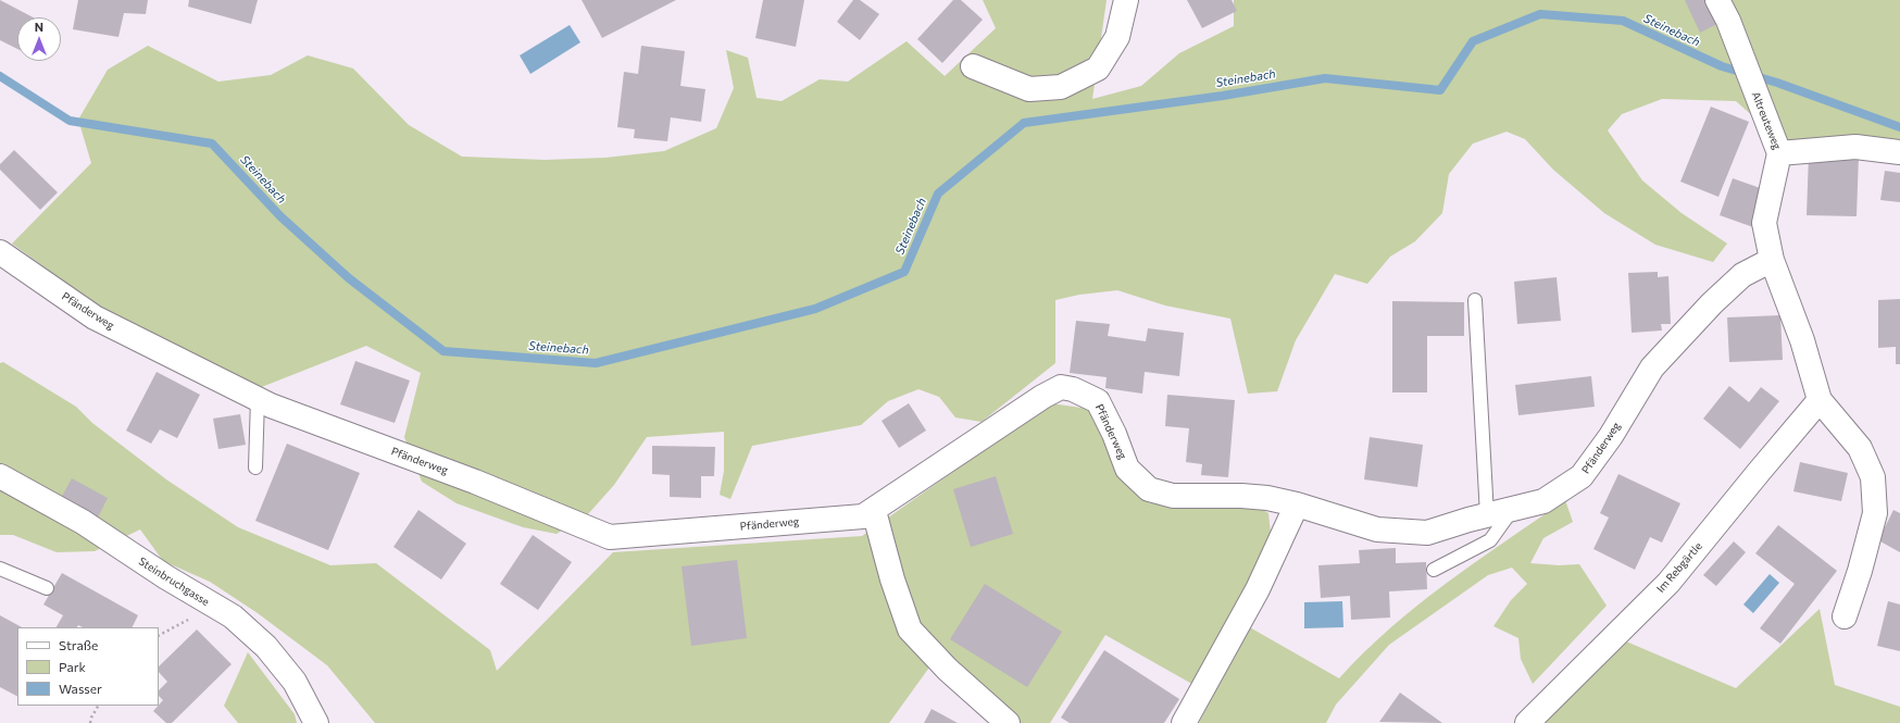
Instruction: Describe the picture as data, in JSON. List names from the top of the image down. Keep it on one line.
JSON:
{"streets":{"street":["Altreuteweg","Pfänderweg","Im Rebgärtle","Steinbruchgasse"]},"water":["Steinebach"],"legend":["Straße","Park","Wasser"],"north":"top"}
